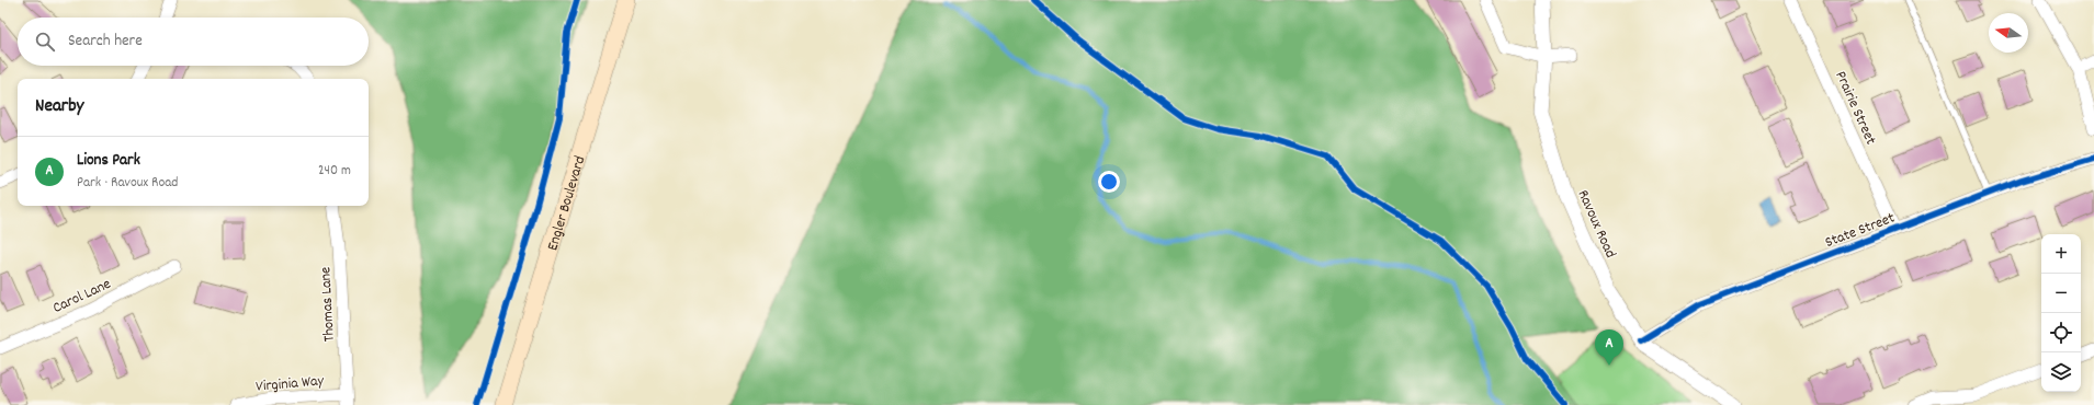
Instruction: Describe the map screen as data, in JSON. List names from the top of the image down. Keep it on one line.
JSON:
{"streets":{"main road":["Engler Boulevard"],"street":["Prairie Street","Ravoux Road","State Street","Carol Lane","Thomas Lane","Virginia Way"]},"crossings":[["Prairie Street","State Street"],["Ravoux Road","State Street"],["Thomas Lane","Virginia Way"]],"north":"left","page":{"search":"Search here","heading":"Nearby","list":[{"mark":"A","name":"Lions Park","note":"Park · Ravoux Road","value":"240 m"}],"map_buttons":["+","−"],"pins":"A"}}
